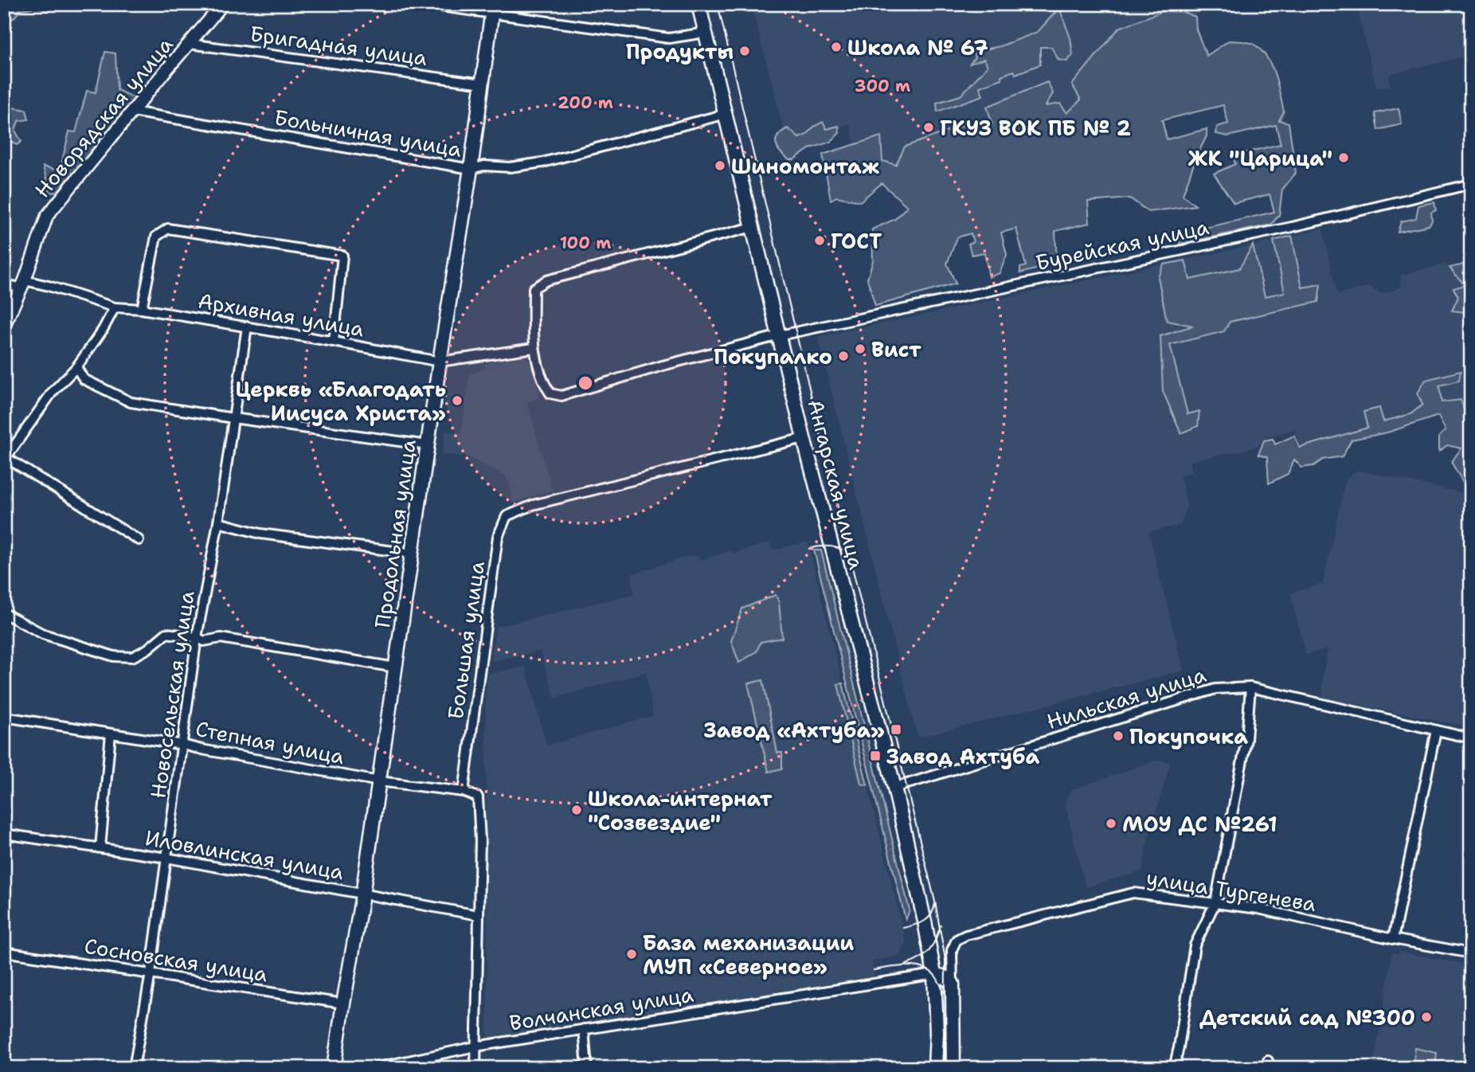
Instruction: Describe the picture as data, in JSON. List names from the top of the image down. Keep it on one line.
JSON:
{"streets":{"main road":["Ангарская улица","Продольная улица"],"street":["Бригадная улица","Новорядская улица","Больничная улица","Бурейская улица","Архивная улица","Большая улица","Новосельская улица","Нильская улица","Степная улица","Иловлинская улица","улица Тургенева","Сосновская улица","Волчанская улица"]},"crossings":[["Бригадная улица","Новорядская улица"],["Бригадная улица","Продольная улица"],["Новорядская улица","Больничная улица"],["Новорядская улица","Архивная улица"],["Больничная улица","Ангарская улица"],["Больничная улица","Продольная улица"],["Бурейская улица","Архивная улица"],["Бурейская улица","Ангарская улица"],["Архивная улица","Продольная улица"],["Архивная улица","Новосельская улица"],["Ангарская улица","Большая улица"],["Ангарская улица","Нильская улица"],["Ангарская улица","улица Тургенева"],["Ангарская улица","Волчанская улица"],["Продольная улица","Степная улица"],["Продольная улица","Иловлинская улица"],["Продольная улица","Сосновская улица"],["Большая улица","Степная улица"],["Новосельская улица","Степная улица"],["Новосельская улица","Иловлинская улица"],["Новосельская улица","Сосновская улица"],["улица Тургенева","Волчанская улица"]],"places":{"other":["Школа № 67","Продукты","ГКУЗ ВОК ПБ № 2","ЖК \"Царица\"","Шиномонтаж","ГОСТ","Вист","Покупалко","Церквь «Благодать Иисуса Христа»","Покупочка","Школа-интернат \"Созвездие\"","МОУ ДС №261","База механизации МУП «Северное»","Детский сад №300"],"transit":["Завод «Ахтуба»","Завод Ахтуба"]},"rings":["300 m","200 m","100 m"]}
